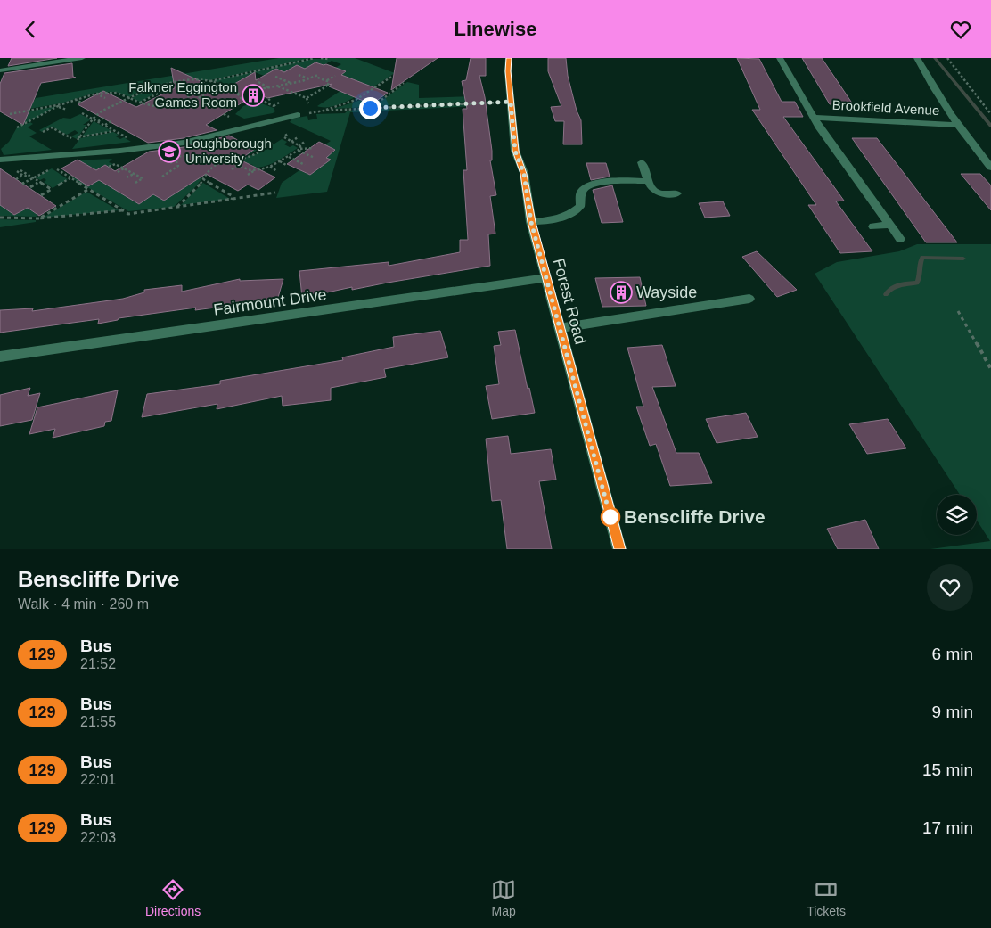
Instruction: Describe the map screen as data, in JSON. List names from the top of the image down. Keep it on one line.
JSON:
{"streets":{"street":["Brookfield Avenue","Forest Road","Fairmount Drive"]},"crossings":[["Forest Road","Fairmount Drive"]],"places":{"building":["Falkner Eggington Games Room","Wayside"],"school or university":["Loughborough University"],"other":["Benscliffe Drive"]},"lines":["bus line 129"],"page":{"header":"Linewise","heading":["Benscliffe Drive","Walk · 4 min · 260 m"],"list":[{"mark":"129","name":"Bus","note":"21:52","value":"6 min"},{"mark":"129","name":"Bus","note":"21:55","value":"9 min"},{"mark":"129","name":"Bus","note":"22:01","value":"15 min"},{"mark":"129","name":"Bus","note":"22:03","value":"17 min"}],"tabs":["Directions","Map","Tickets"]}}
